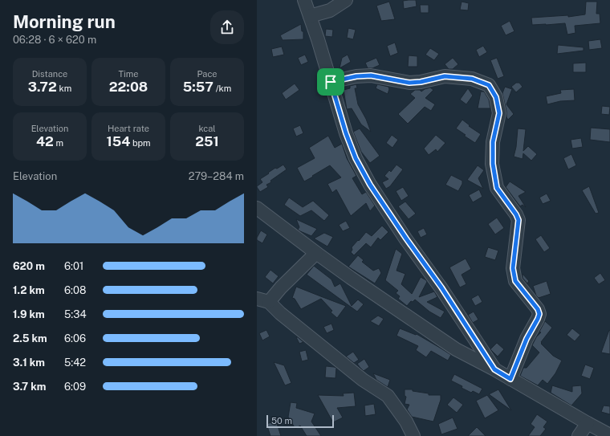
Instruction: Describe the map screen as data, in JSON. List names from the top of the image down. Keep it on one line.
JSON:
{"scale_bar":"50 m","page":{"heading":["Morning run","06:28 · 6 × 620 m"],"stats":[["Distance","3.72 km"],["Time","22:08"],["Pace","5:57 /km"],["Elevation","42 m"],["Heart rate","154 bpm"],["kcal","251"]],"chart":["Elevation","279–284 m"],"list":[{"name":"620 m","note":"6:01"},{"name":"1.2 km","note":"6:08"},{"name":"1.9 km","note":"5:34"},{"name":"2.5 km","note":"6:06"},{"name":"3.1 km","note":"5:42"},{"name":"3.7 km","note":"6:09"}],"scale":"50 m"}}
